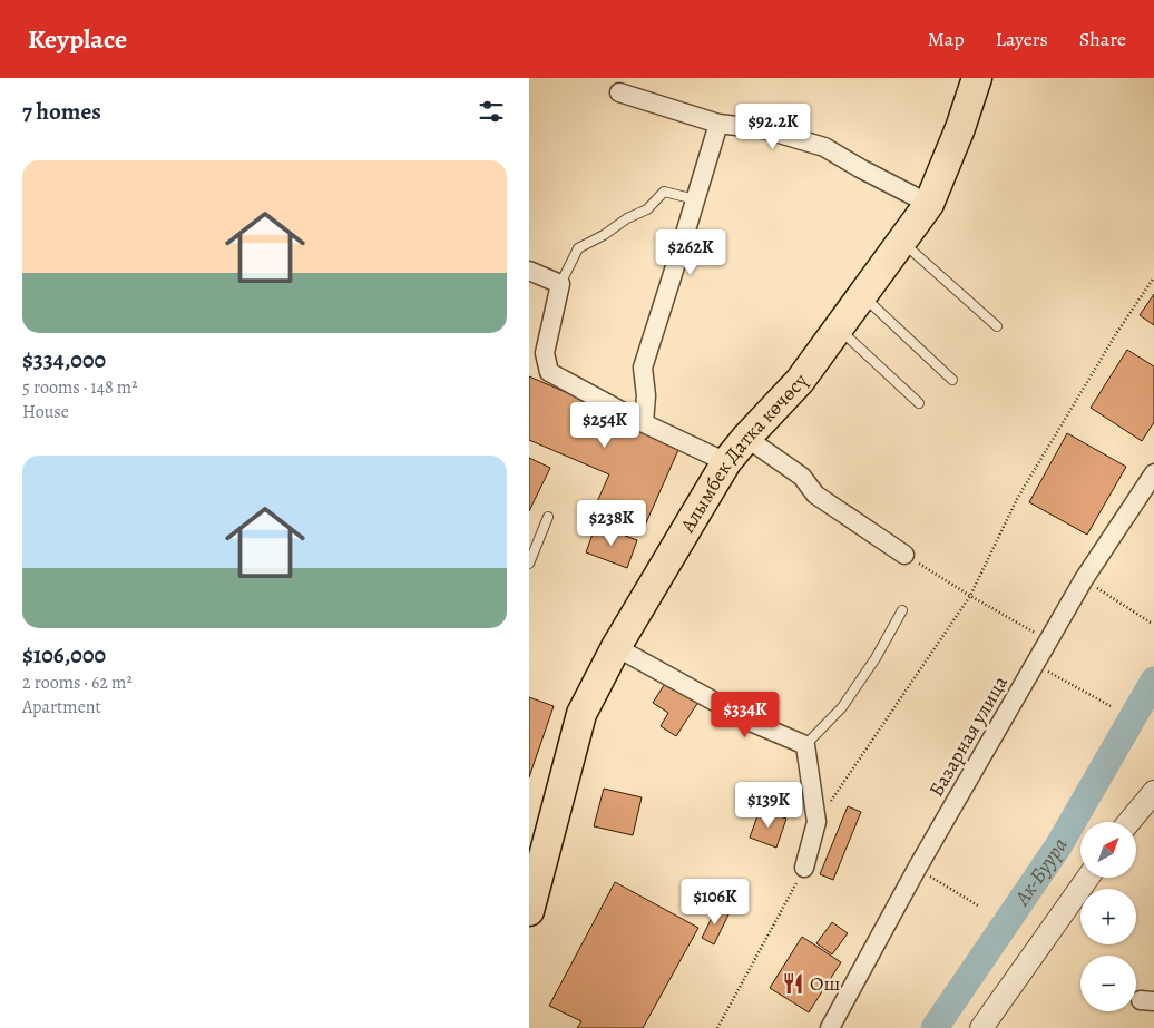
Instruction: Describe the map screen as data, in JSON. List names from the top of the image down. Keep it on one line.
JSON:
{"streets":{"main road":["Алымбек Датка көчөсү"],"street":["Базарная улица"]},"water":["Ак-Буура"],"places":{"restaurant":["Ош"]},"north":"top right","page":{"header":"Keyplace","nav":["Map","Layers","Share"],"heading":"7 homes","price":["$92.2K","$262K","$254K","$238K","$334K","$139K","$106K"],"list":[{"name":"$334,000","note":"5 rooms · 148 m² · House"},{"name":"$106,000","note":"2 rooms · 62 m² · Apartment"}],"map_buttons":["+","−"]}}
